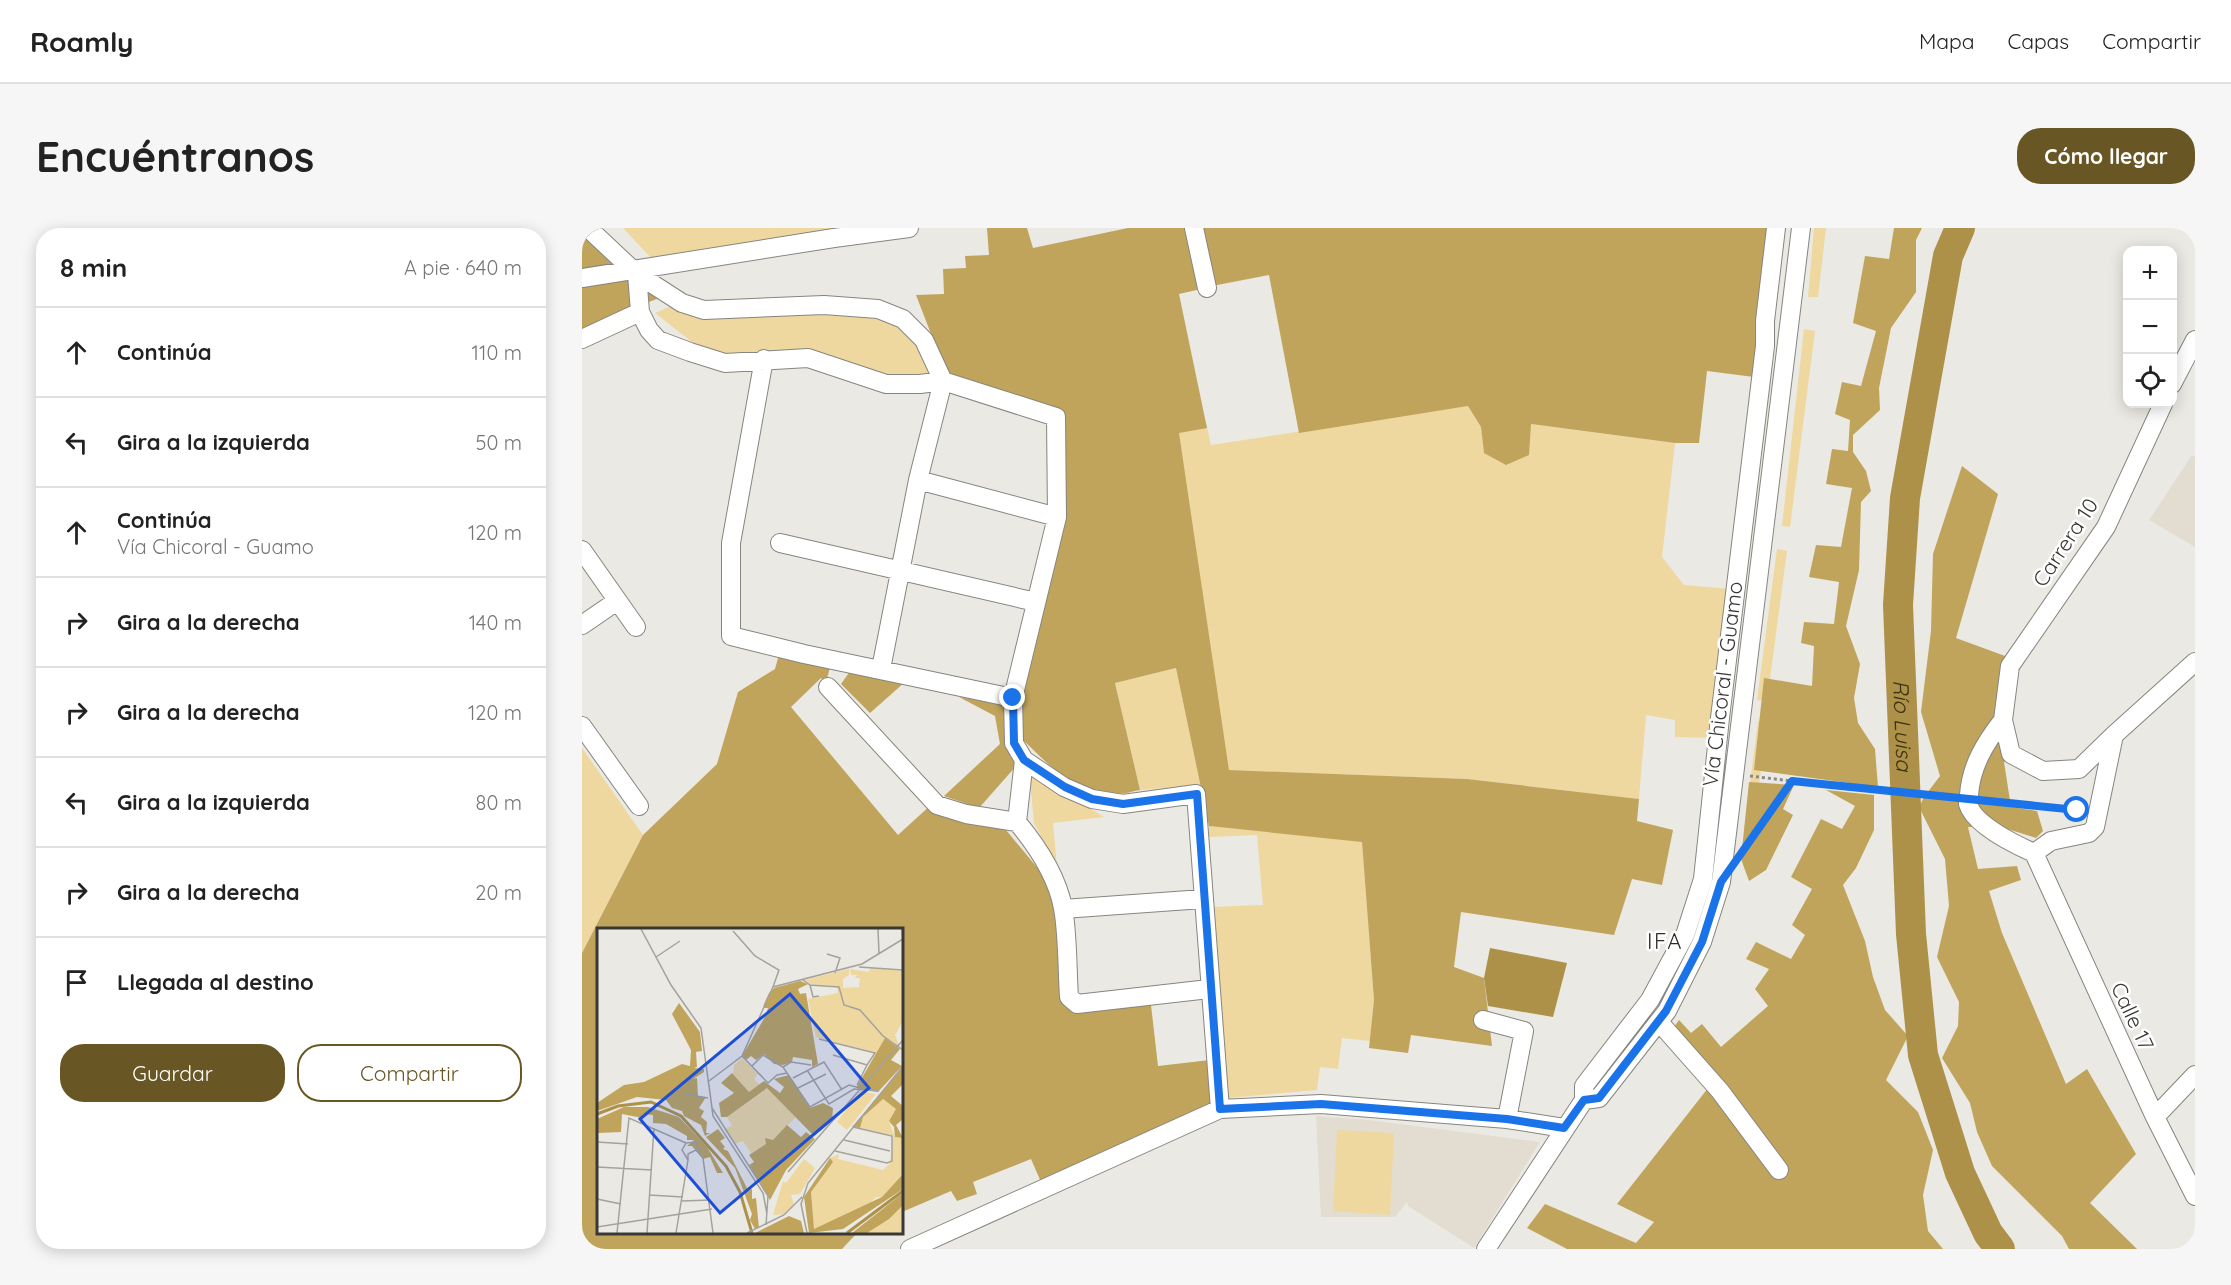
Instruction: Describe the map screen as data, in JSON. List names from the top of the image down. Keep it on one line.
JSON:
{"streets":{"street":["Carrera 10","Vía Chicoral - Guamo","Calle 17"]},"districts":["IFA"],"water":["Río Luisa"],"page":{"header":"Roamly","nav":["Mapa","Capas","Compartir"],"buttons":["Cómo llegar",["Guardar","Compartir"]],"title":"Encuéntranos","heading":["8 min","A pie · 640 m"],"map_buttons":["+","−"],"list":[["Continúa","110 m"],["Gira a la izquierda","50 m"],["Continúa","Vía Chicoral - Guamo","120 m"],["Gira a la derecha","140 m"],["Gira a la derecha","120 m"],["Gira a la izquierda","80 m"],["Gira a la derecha","20 m"],"Llegada al destino"]}}
